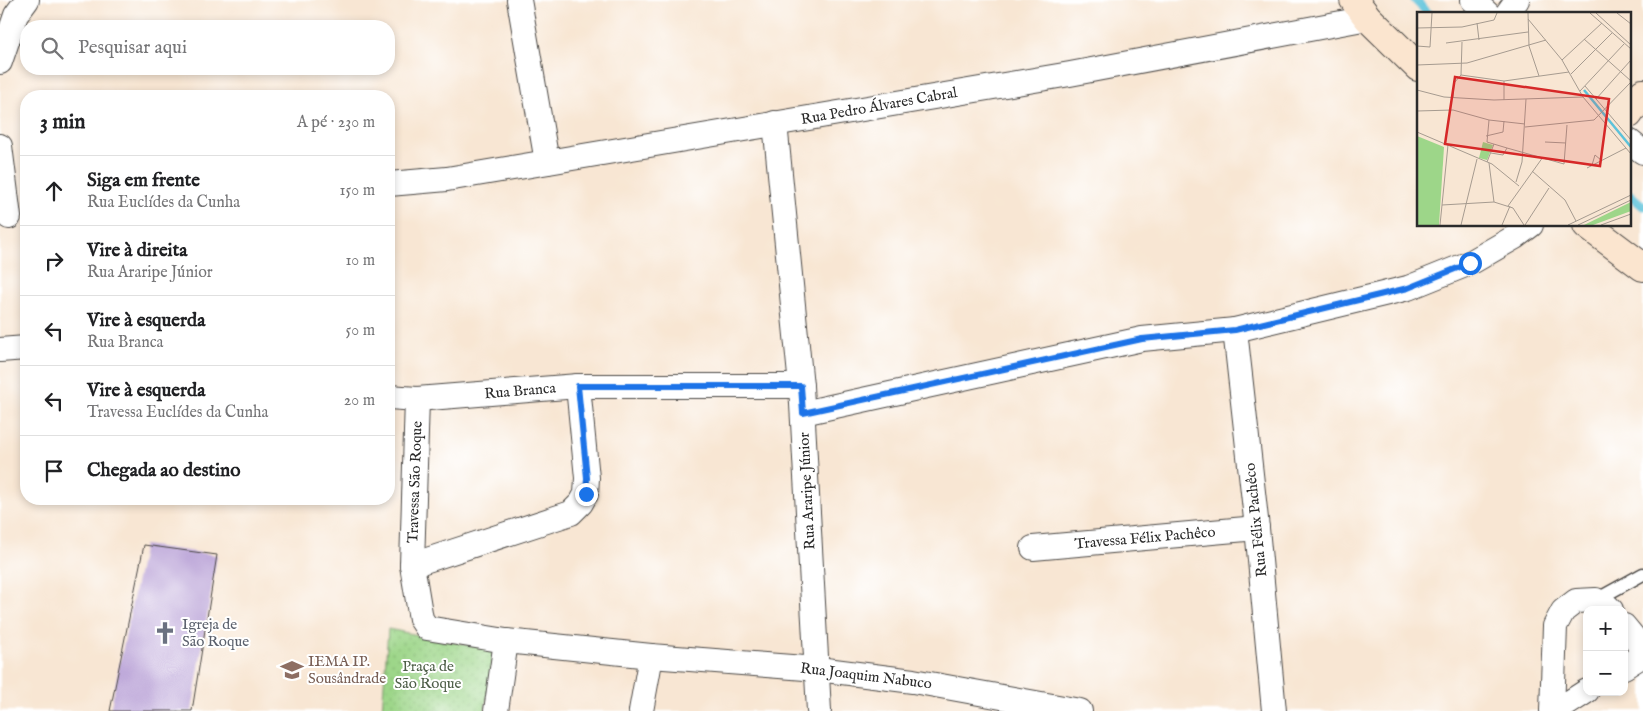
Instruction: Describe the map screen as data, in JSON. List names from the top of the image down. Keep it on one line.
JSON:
{"streets":{"street":["Rua Pedro Álvares Cabral","Rua Branca","Travessa São Roque","Rua Araripe Júnior","Rua Félix Pachêco","Travessa Félix Pachêco","Rua Joaquim Nabuco"]},"crossings":[["Rua Pedro Álvares Cabral","Rua Araripe Júnior"],["Rua Branca","Travessa São Roque"],["Rua Branca","Rua Araripe Júnior"],["Travessa São Roque","Rua Joaquim Nabuco"],["Rua Araripe Júnior","Rua Joaquim Nabuco"],["Rua Félix Pachêco","Travessa Félix Pachêco"]],"parks":["Praça de São Roque"],"places":{"church":["Igreja de São Roque"],"school or university":["IEMA IP. Sousândrade"]},"page":{"search":"Pesquisar aqui","heading":["3 min","A pé · 230 m"],"list":[["Siga em frente","Rua Euclídes da Cunha","150 m"],["Vire à direita","Rua Araripe Júnior","10 m"],["Vire à esquerda","Rua Branca","50 m"],["Vire à esquerda","Travessa Euclídes da Cunha","20 m"],"Chegada ao destino"],"map_buttons":["+","−"]}}
